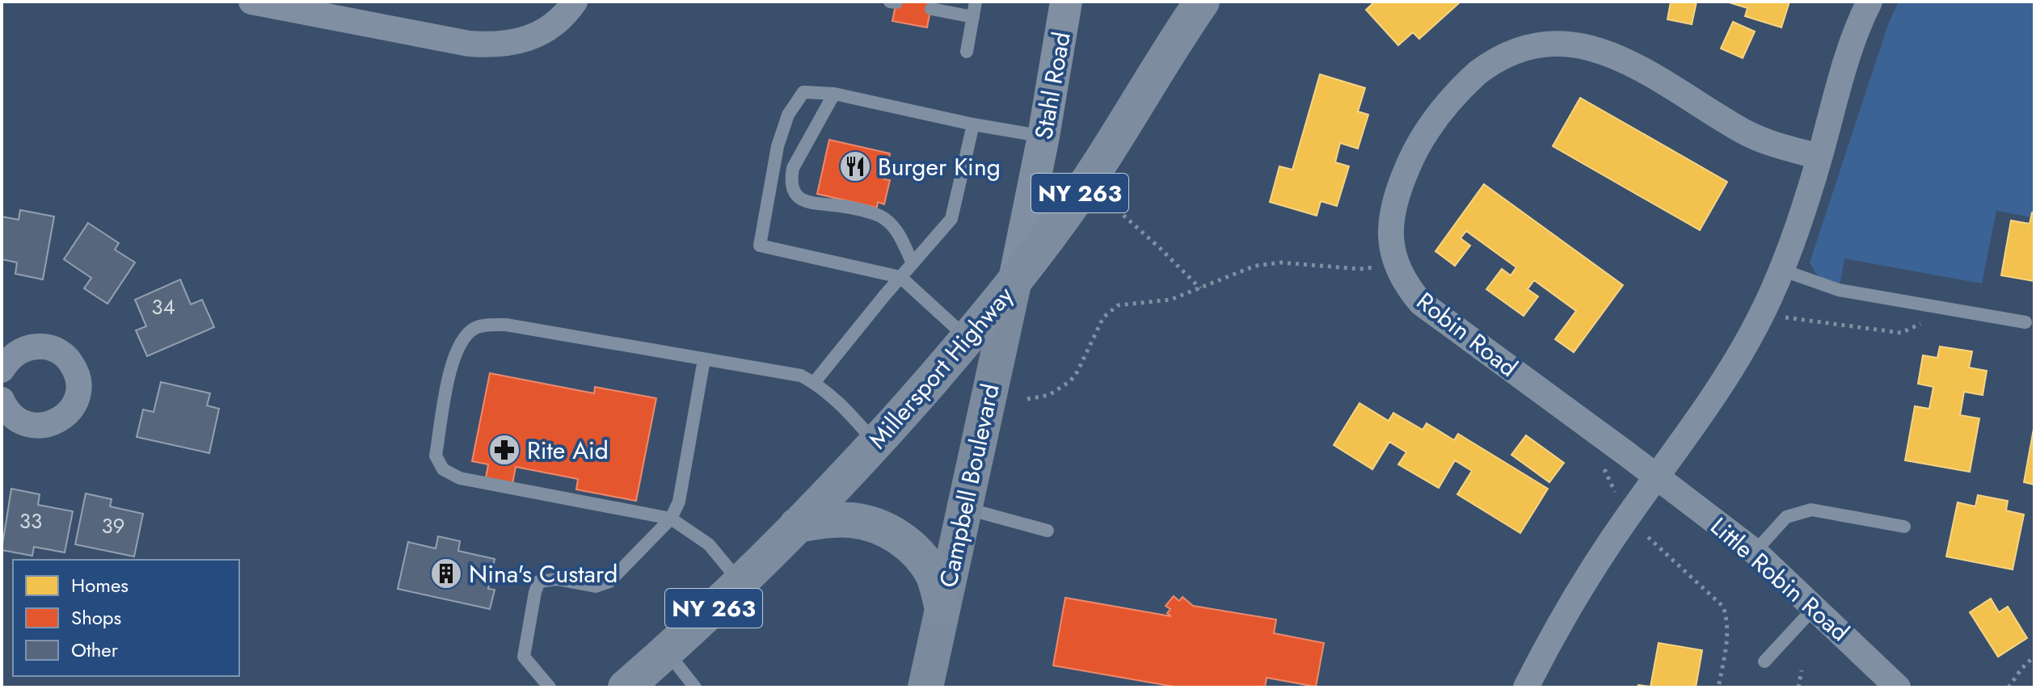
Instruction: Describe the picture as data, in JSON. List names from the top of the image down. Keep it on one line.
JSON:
{"streets":{"main road":["NY 263","Millersport Highway","Campbell Boulevard"],"street":["Stahl Road","Robin Road","Little Robin Road"]},"crossings":[["Stahl Road","Millersport Highway"],["Stahl Road","Campbell Boulevard"],["Robin Road","Little Robin Road"],["Millersport Highway","Campbell Boulevard"]],"places":{"restaurant":["Burger King"],"pharmacy":["Rite Aid"],"building":["Nina's Custard"]},"house_numbers":["34","33","39"],"legend":["Homes","Shops","Other"]}
